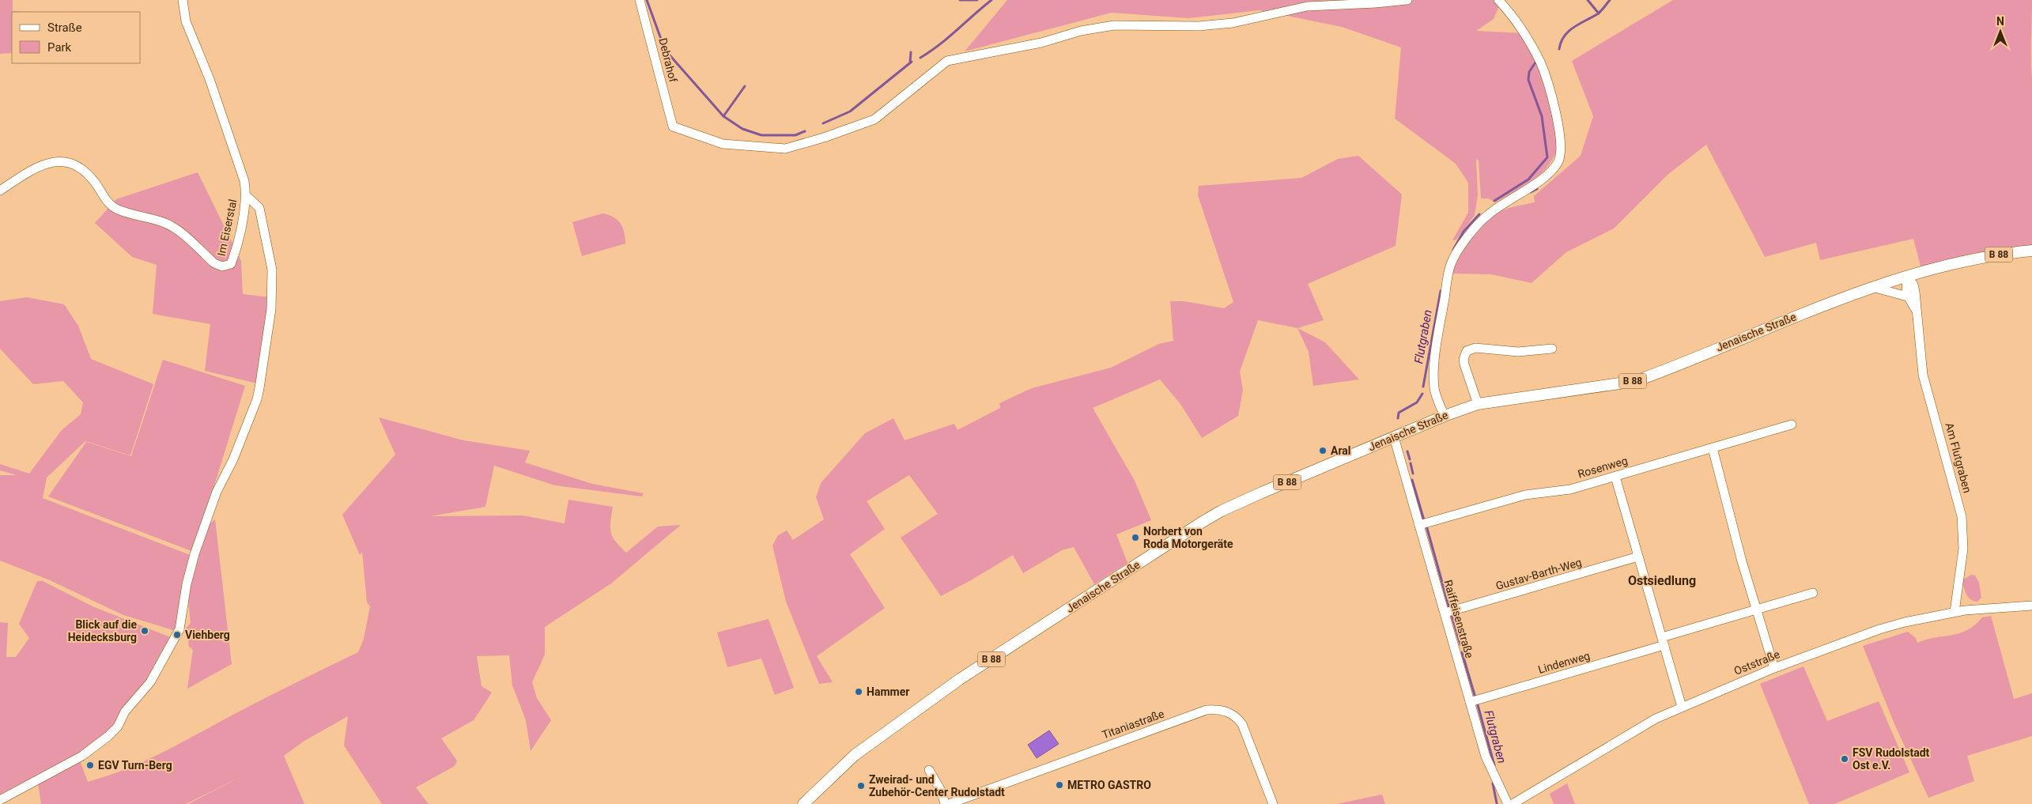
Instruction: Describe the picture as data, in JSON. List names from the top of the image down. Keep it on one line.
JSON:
{"streets":{"main road":["B 88","Jenaische Straße"],"street":["Debrahof","Im Eiserstal","Am Flutgraben","Rosenweg","Gustav-Barth-Weg","Raiffeisenstraße","Lindenweg","Oststraße","Titaniastraße"]},"crossings":[["Jenaische Straße","Am Flutgraben"],["Jenaische Straße","Raiffeisenstraße"],["Am Flutgraben","Oststraße"],["Rosenweg","Raiffeisenstraße"],["Gustav-Barth-Weg","Raiffeisenstraße"],["Raiffeisenstraße","Lindenweg"]],"districts":["Ostsiedlung"],"water":["Flutgraben"],"places":["Aral","Norbert von Roda Motorgeräte","Blick auf die Heidecksburg","Viehberg","Hammer","FSV Rudolstadt Ost e.V.","EGV Turn-Berg","METRO GASTRO","Zweirad- und Zubehör-Center Rudolstadt"],"legend":["Straße","Park"],"north":"top"}
